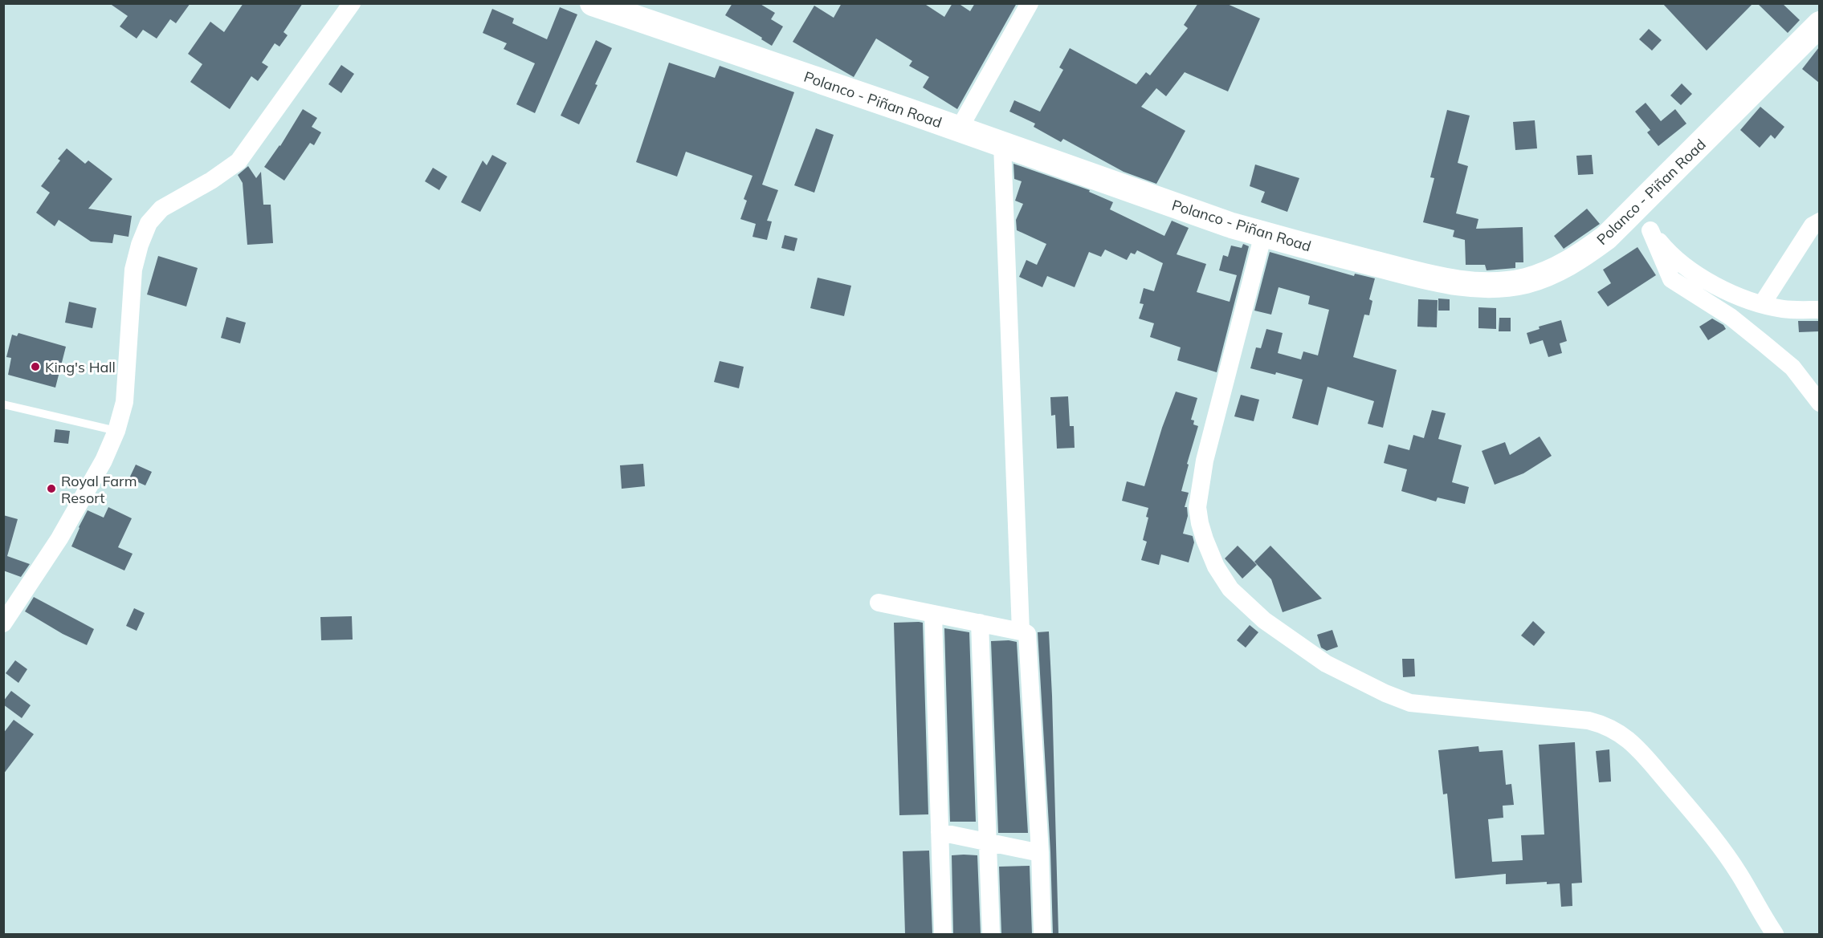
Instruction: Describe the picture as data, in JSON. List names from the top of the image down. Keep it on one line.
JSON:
{"streets":{"main road":["Polanco - Piñan Road"]},"places":["King's Hall","Royal Farm Resort"]}
